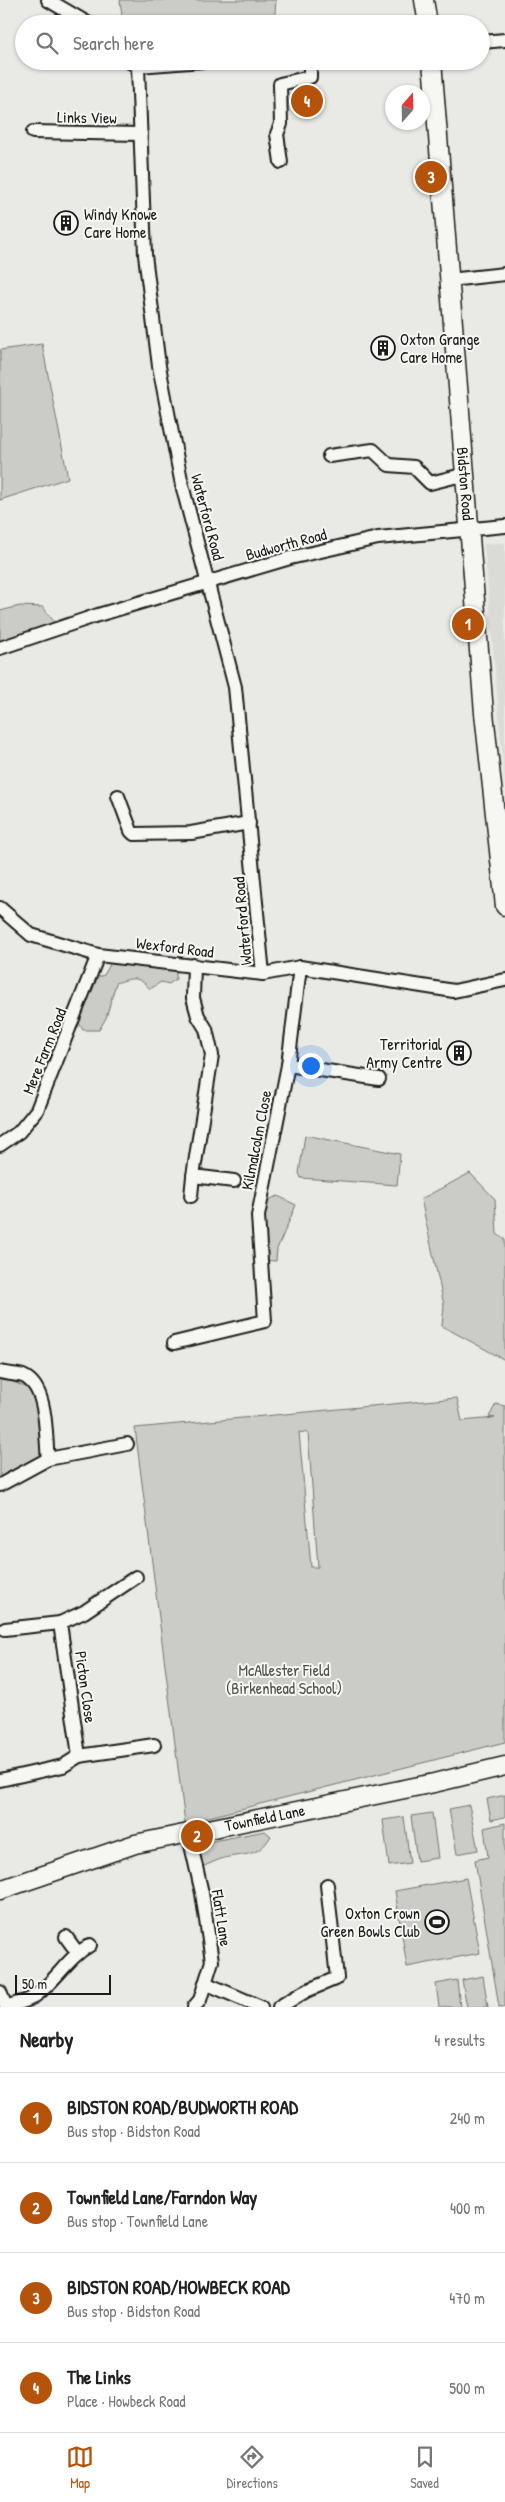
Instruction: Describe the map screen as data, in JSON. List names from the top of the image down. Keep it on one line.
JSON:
{"streets":{"main road":["Bidston Road","Townfield Lane"],"street":["Links View","Waterford Road","Budworth Road","Wexford Road","Mere Farm Road","Kilmalcolm Close","Picton Close","Flatt Lane"]},"crossings":[["Links View","Waterford Road"],["Bidston Road","Budworth Road"],["Waterford Road","Budworth Road"],["Waterford Road","Wexford Road"],["Wexford Road","Mere Farm Road"],["Wexford Road","Kilmalcolm Close"],["Townfield Lane","Flatt Lane"]],"parks":["McAllester Field (Birkenhead School)"],"places":{"building":["Windy Knowe Care Home","Oxton Grange Care Home","Territorial Army Centre"],"sports":["Oxton Crown Green Bowls Club"]},"scale_bar":"50 m","north":"top","page":{"search":"Search here","pins":["4","3","1","2"],"scale":"50 m","heading":["Nearby","4 results"],"list":[{"mark":"1","name":"BIDSTON ROAD/BUDWORTH ROAD","note":"Bus stop · Bidston Road","value":"240 m"},{"mark":"2","name":"Townfield Lane/Farndon Way","note":"Bus stop · Townfield Lane","value":"400 m"},{"mark":"3","name":"BIDSTON ROAD/HOWBECK ROAD","note":"Bus stop · Bidston Road","value":"470 m"},{"mark":"4","name":"The Links","note":"Place · Howbeck Road","value":"500 m"}],"nav":["Map","Directions","Saved"]}}
